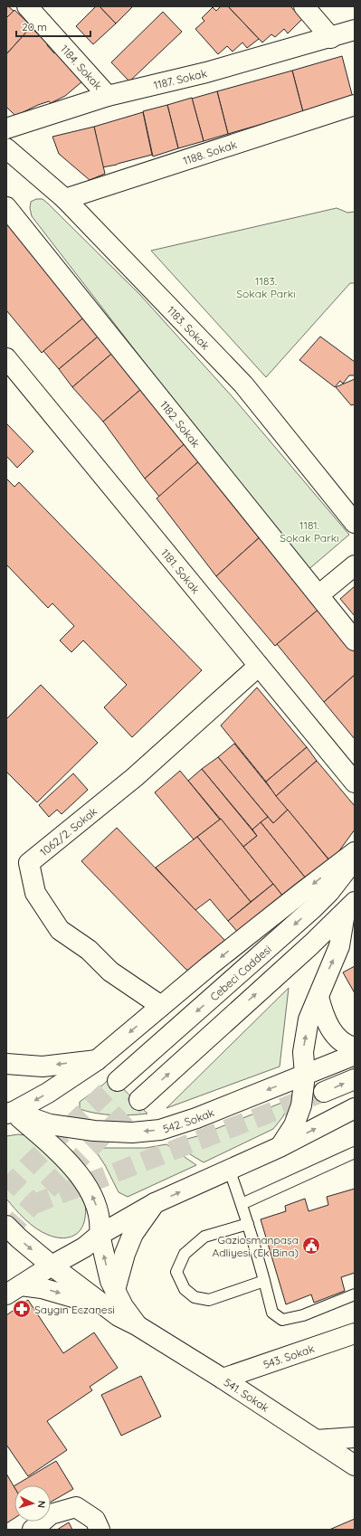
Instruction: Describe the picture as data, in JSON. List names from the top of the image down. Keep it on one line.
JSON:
{"streets":{"street":["1184. Sokak","1187. Sokak","1188. Sokak","1183. Sokak","1182. Sokak","1181. Sokak","1062/2. Sokak","Cebeci Caddesi","542. Sokak","543. Sokak","541. Sokak"]},"crossings":[["1184. Sokak","1187. Sokak"],["1188. Sokak","1183. Sokak"],["1181. Sokak","1062/2. Sokak"],["543. Sokak","541. Sokak"]],"parks":["1183. Sokak Parkı","1181. Sokak Parkı"],"places":{"public building":["Gaziosmanpaşa Adliyesi (Ek Bina)"],"pharmacy":["Saygın Eczanesi"]},"scale_bar":"20 m","north":"right"}
